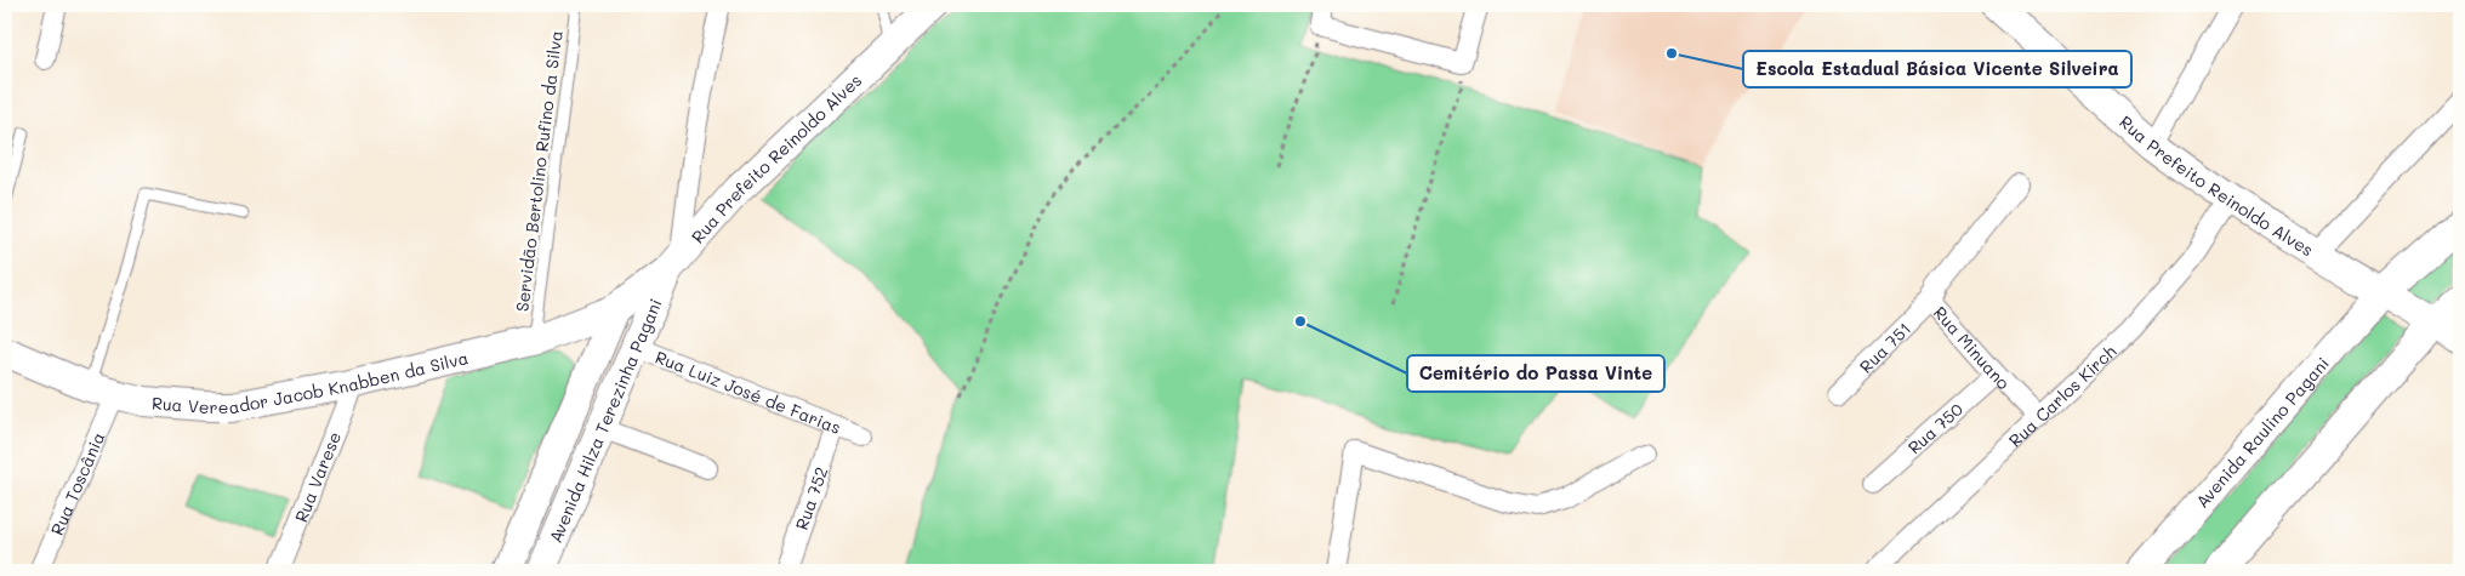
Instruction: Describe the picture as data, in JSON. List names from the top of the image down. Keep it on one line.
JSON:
{"streets":{"main road":["Rua Prefeito Reinoldo Alves","Rua Vereador Jacob Knabben da Silva","Avenida Hilza Terezinha Pagani","Avenida Raulino Pagani"],"street":["Rua 751","Rua Minuano","Rua Luiz José de Farias","Rua Carlos Kirch","Rua 750","Rua Varese","Rua Toscânia","Rua 752"],"lane":["Servidão Bertolino Rufino da Silva"]},"crossings":[["Rua Prefeito Reinoldo Alves","Rua Vereador Jacob Knabben da Silva"],["Rua Prefeito Reinoldo Alves","Rua Carlos Kirch"],["Rua Prefeito Reinoldo Alves","Avenida Hilza Terezinha Pagani"],["Rua Prefeito Reinoldo Alves","Avenida Raulino Pagani"],["Servidão Bertolino Rufino da Silva","Rua Vereador Jacob Knabben da Silva"],["Rua 751","Rua Minuano"],["Rua Minuano","Rua Carlos Kirch"],["Rua Minuano","Rua 750"],["Rua Vereador Jacob Knabben da Silva","Avenida Hilza Terezinha Pagani"],["Rua Vereador Jacob Knabben da Silva","Rua Varese"],["Rua Vereador Jacob Knabben da Silva","Rua Toscânia"],["Rua Luiz José de Farias","Avenida Hilza Terezinha Pagani"],["Rua Luiz José de Farias","Rua 752"]],"places":["Escola Estadual Básica Vicente Silveira","Cemitério do Passa Vinte"]}
